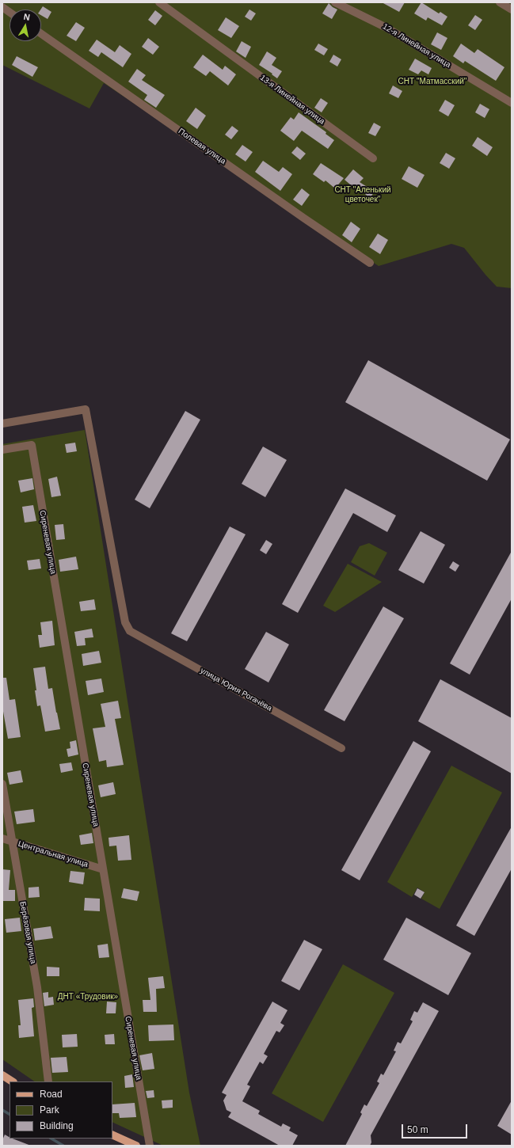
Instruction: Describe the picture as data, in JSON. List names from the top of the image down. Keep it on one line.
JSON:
{"streets":{"street":["12-я Линейная улица","13-я Линейная улица","Полевая улица","Сиреневая улица","улица Юрия Рогачёва","Центральная улица","Берёзовая улица"]},"crossings":[["Сиреневая улица","Центральная улица"],["Центральная улица","Берёзовая улица"]],"parks":["СНТ \"Матмасский\"","СНТ \"Аленький цветочек\"","ДНТ «Трудовик»"],"legend":["Road","Park","Building"],"scale_bar":"50 m","north":"top"}
